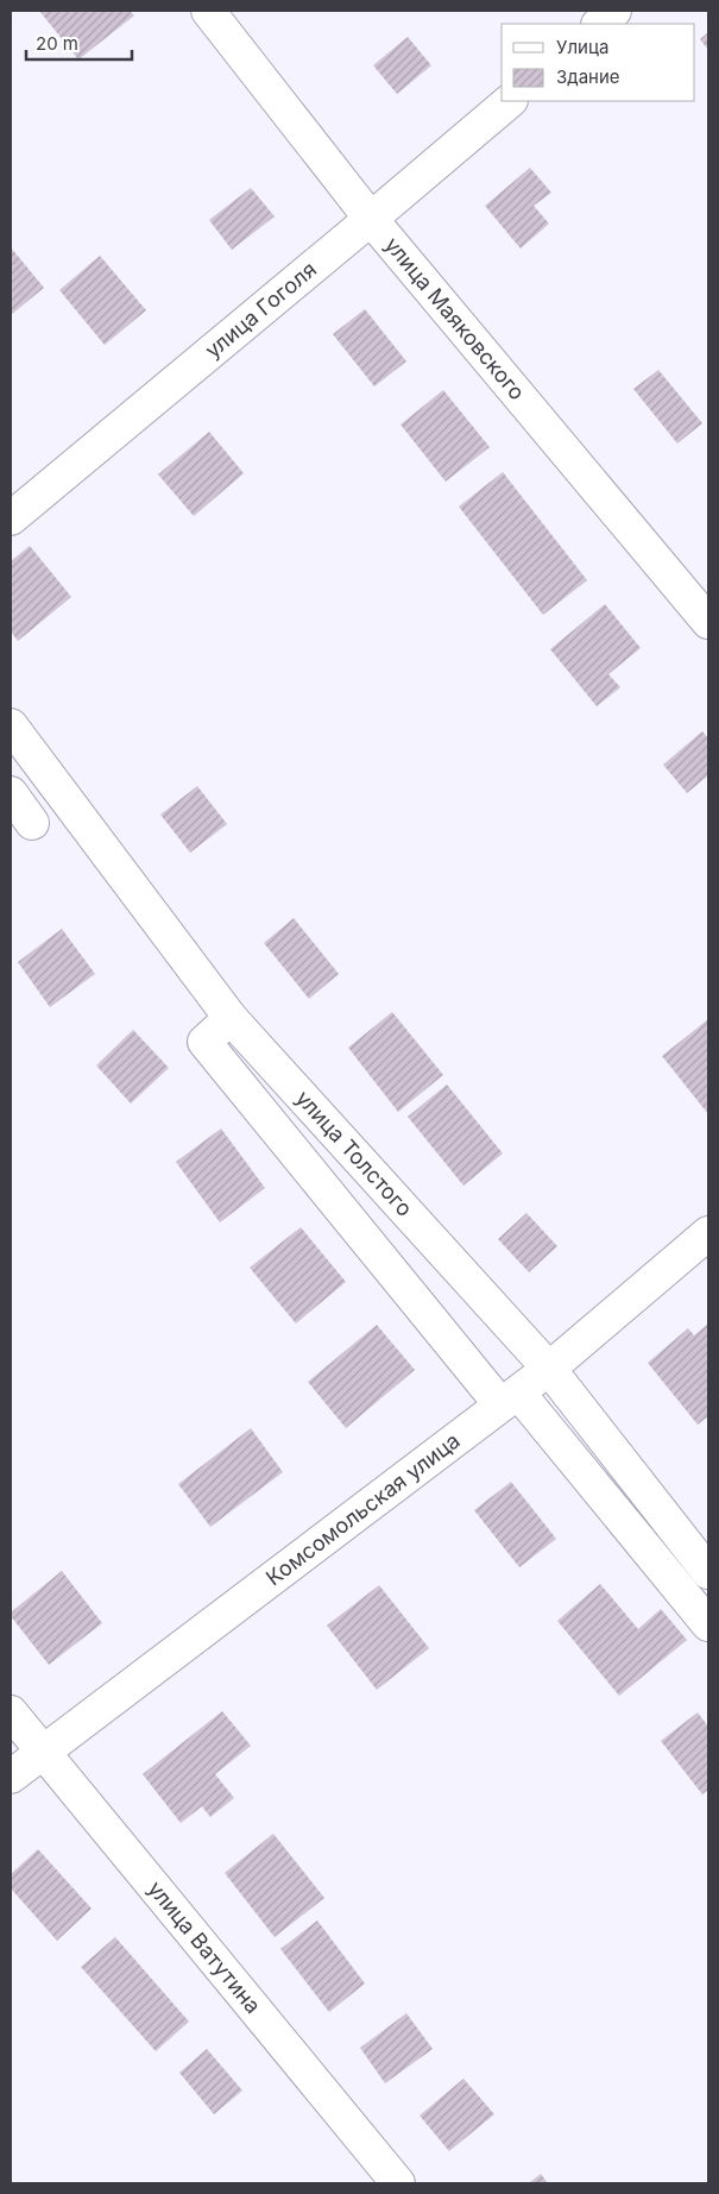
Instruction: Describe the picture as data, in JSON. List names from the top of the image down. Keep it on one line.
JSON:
{"streets":{"street":["улица Гоголя","улица Маяковского","улица Толстого","Комсомольская улица","улица Ватутина"]},"crossings":[["улица Гоголя","улица Маяковского"],["улица Толстого","Комсомольская улица"],["Комсомольская улица","улица Ватутина"]],"legend":["Улица","Здание"],"scale_bar":"20 m"}
